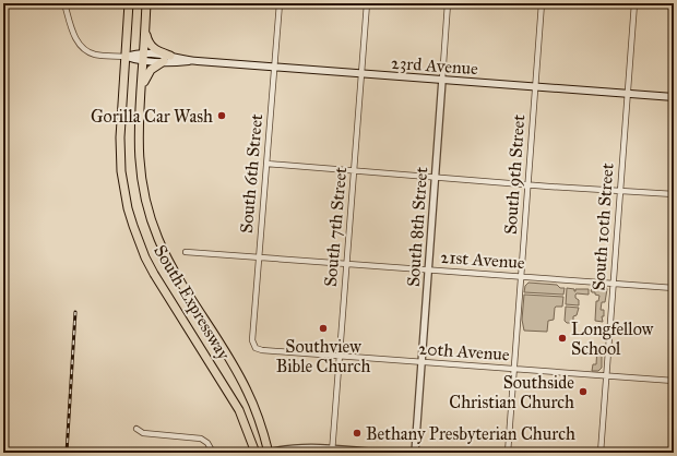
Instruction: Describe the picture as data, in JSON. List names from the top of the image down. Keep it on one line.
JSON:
{"streets":{"main road":["23rd Avenue","South Expressway"],"street":["South 6th Street","South 9th Street","South 7th Street","South 8th Street","South 10th Street","21st Avenue","20th Avenue"]},"crossings":[["23rd Avenue","South 6th Street"],["23rd Avenue","South 9th Street"],["23rd Avenue","South 7th Street"],["23rd Avenue","South 8th Street"],["23rd Avenue","South 10th Street"],["23rd Avenue","South Expressway"],["South 6th Street","21st Avenue"],["South 6th Street","20th Avenue"],["South 9th Street","21st Avenue"],["South 9th Street","20th Avenue"],["South 7th Street","21st Avenue"],["South 7th Street","20th Avenue"],["South 8th Street","21st Avenue"],["South 8th Street","20th Avenue"],["South 10th Street","21st Avenue"],["South 10th Street","20th Avenue"]],"places":["Gorilla Car Wash","Southview Bible Church","Longfellow School","Southside Christian Church","Bethany Presbyterian Church"]}
